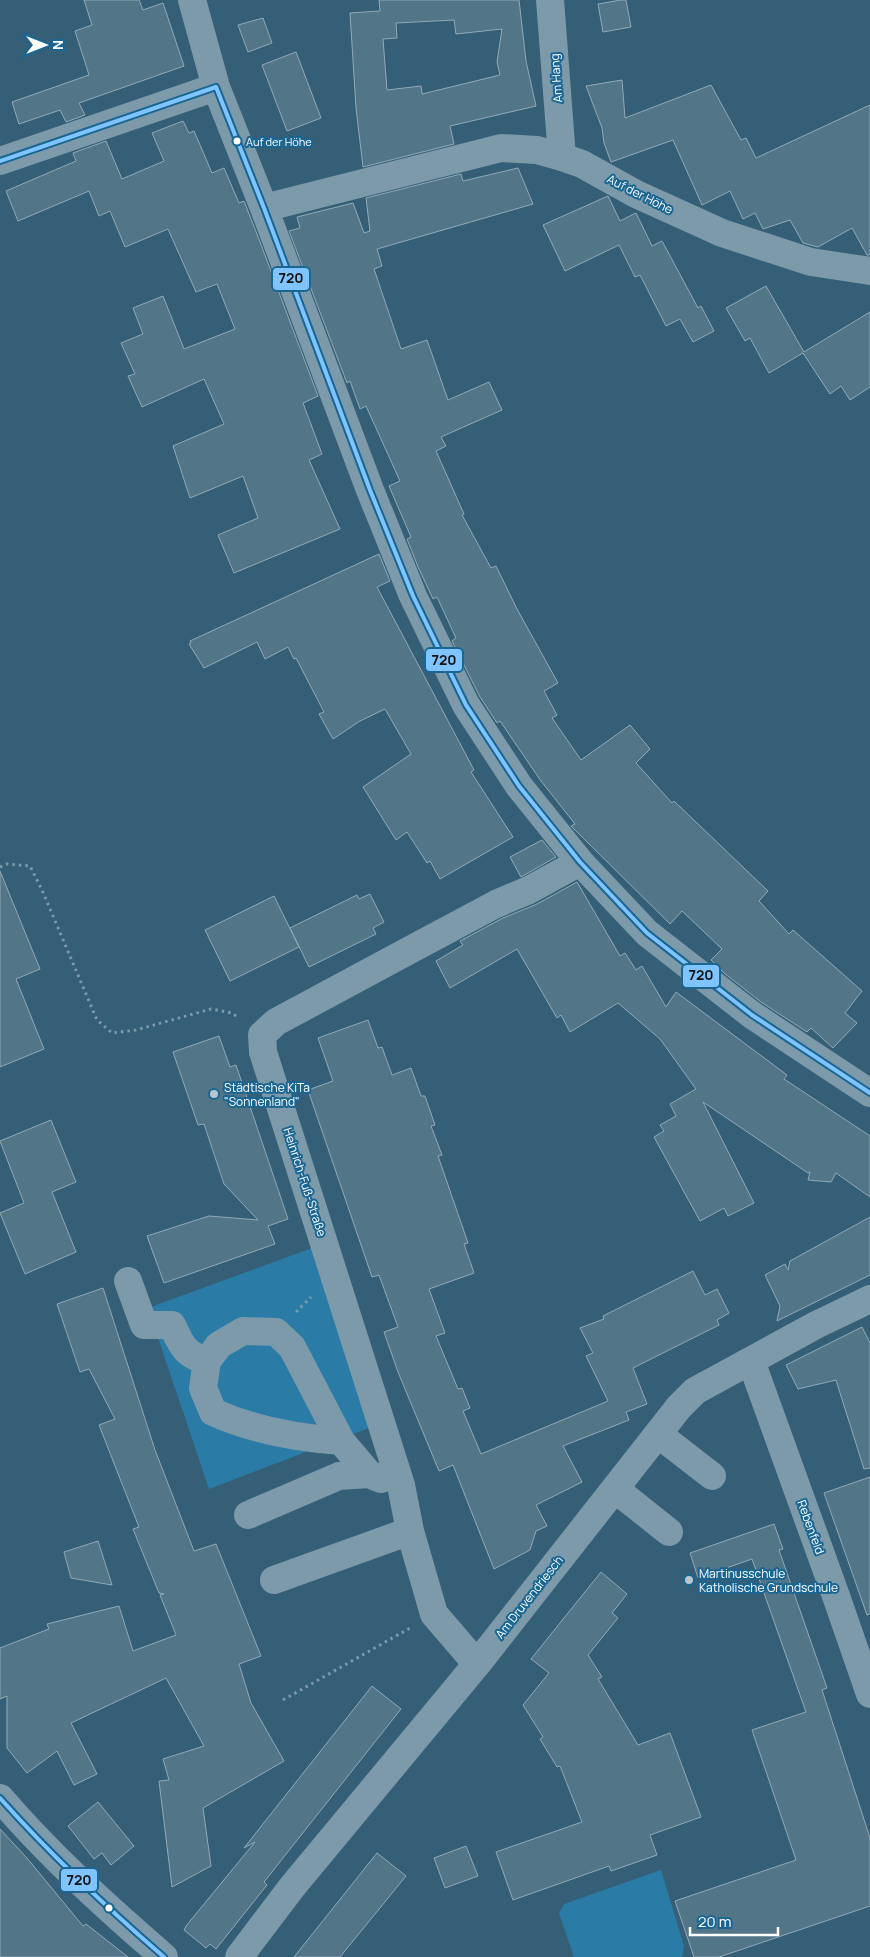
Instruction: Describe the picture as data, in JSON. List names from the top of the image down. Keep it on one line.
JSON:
{"streets":{"street":["Am Hang","Auf der Höhe","Heinrich-Fuß-Straße","Rebenfeld","Am Druvendriesch"]},"crossings":[["Am Hang","Auf der Höhe"],["Heinrich-Fuß-Straße","Am Druvendriesch"],["Rebenfeld","Am Druvendriesch"]],"places":["Auf der Höhe","Städtische KiTa \"Sonnenland\"","Martinusschule Katholische Grundschule"],"lines":["transit line 720"],"scale_bar":"20 m","north":"right"}
